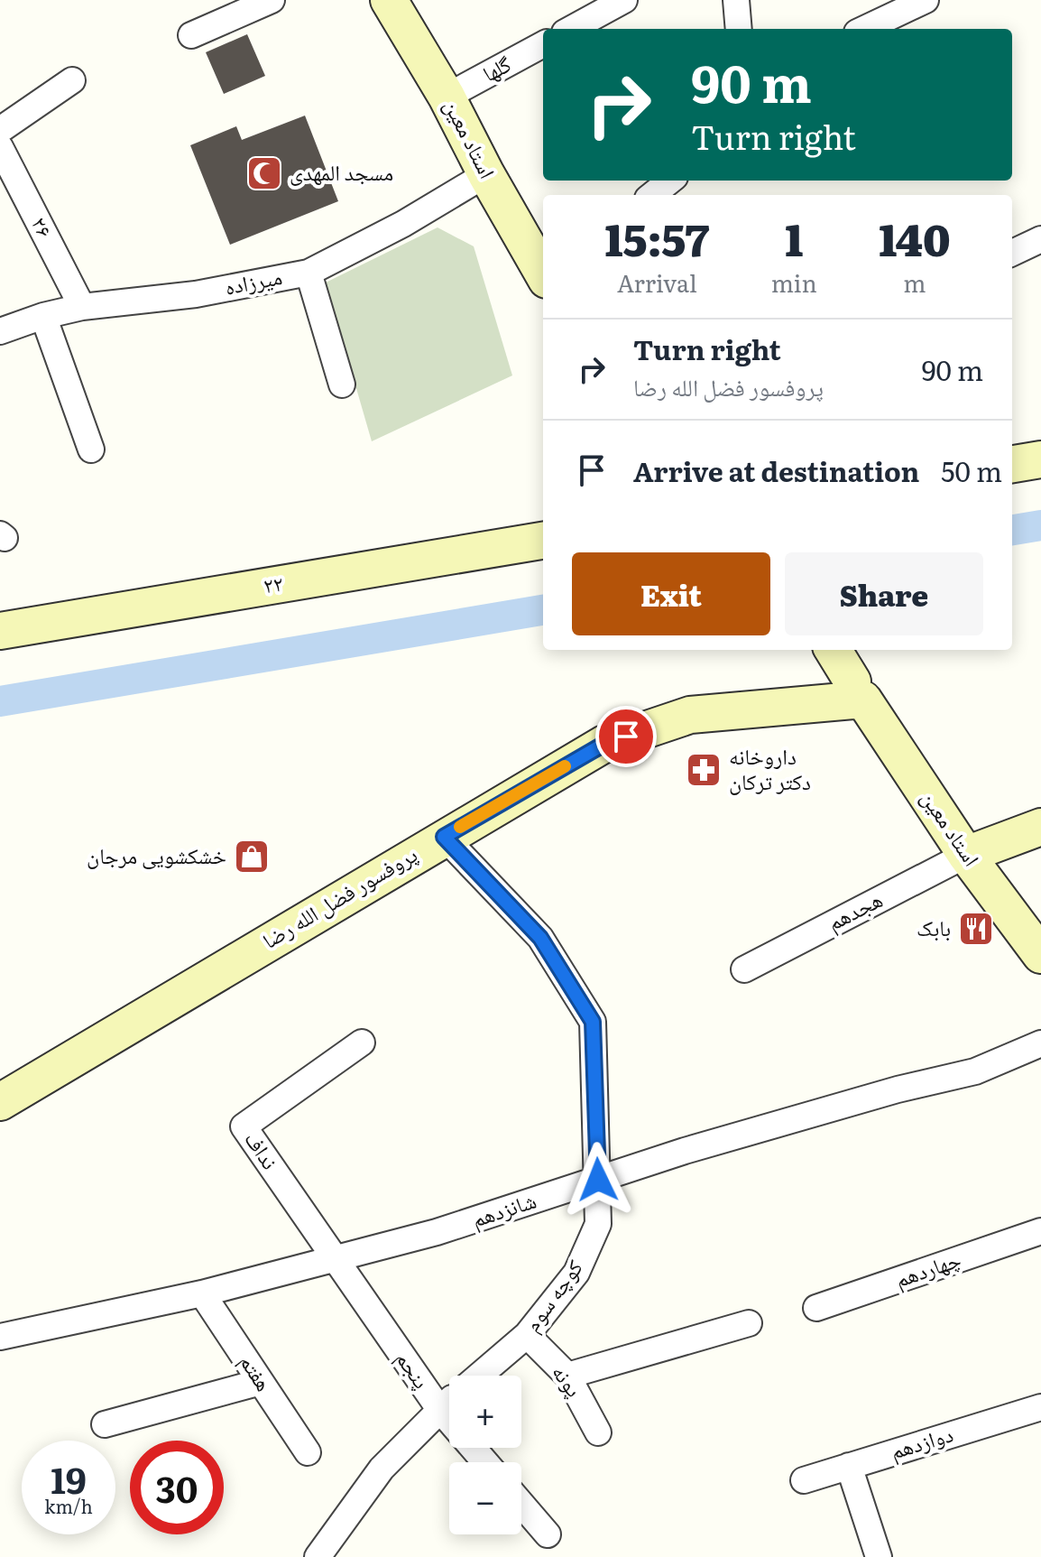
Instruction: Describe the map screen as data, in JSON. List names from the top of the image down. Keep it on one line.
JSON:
{"streets":{"main road":["استاد معین","۲۲","پروفسور فضل الله رضا"],"street":["گلها","۲۶","میرزاده","هجدهم","نداف","شانزدهم","چهاردهم","کوچه سوم","پنجم","هفتم","پونه","دوازدهم"]},"crossings":[["گلها","استاد معین"],["استاد معین","میرزاده"],["استاد معین","پروفسور فضل الله رضا"],["استاد معین","هجدهم"],["۲۶","میرزاده"],["پروفسور فضل الله رضا","کوچه سوم"],["نداف","شانزدهم"],["نداف","پنجم"],["شانزدهم","کوچه سوم"],["شانزدهم","پنجم"],["شانزدهم","هفتم"],["کوچه سوم","پنجم"],["کوچه سوم","پونه"]],"places":{"mosque":["مسجد المهدی"],"pharmacy":["داروخانه دکتر ترکان"],"shop":["خشکشویی مرجان"],"restaurant":["بابک"]},"page":{"turn":["90 m","Turn right"],"eta":["15:57","Arrival","1","min","140","m"],"list":[{"name":"Turn right","note":"پروفسور فضل الله رضا","value":"90 m"},{"name":"Arrive at destination","value":"50 m"}],"buttons":["Exit","Share"],"map_buttons":["+","−"],"speed":"19 km/h","limit":"30"}}
